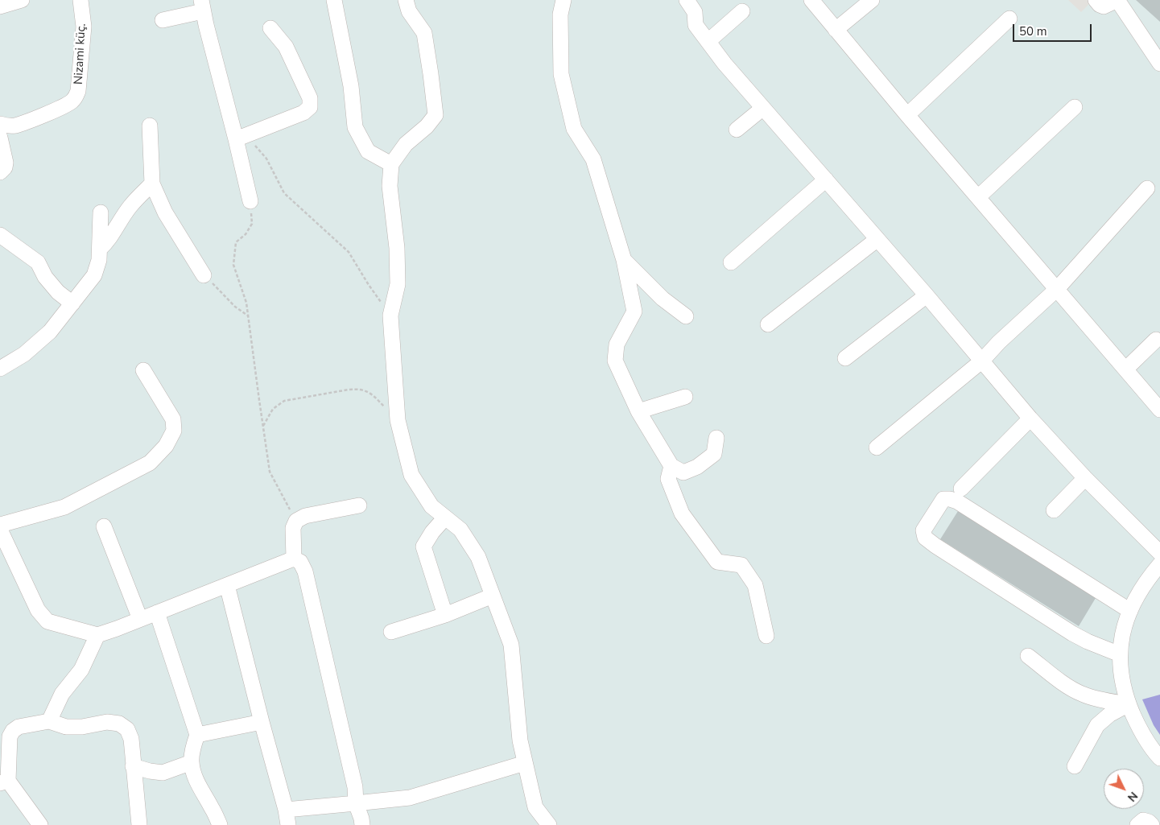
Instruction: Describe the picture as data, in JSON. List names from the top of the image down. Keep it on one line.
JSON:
{"streets":{"street":["Nizami küç."]},"scale_bar":"50 m","north":"bottom right"}
